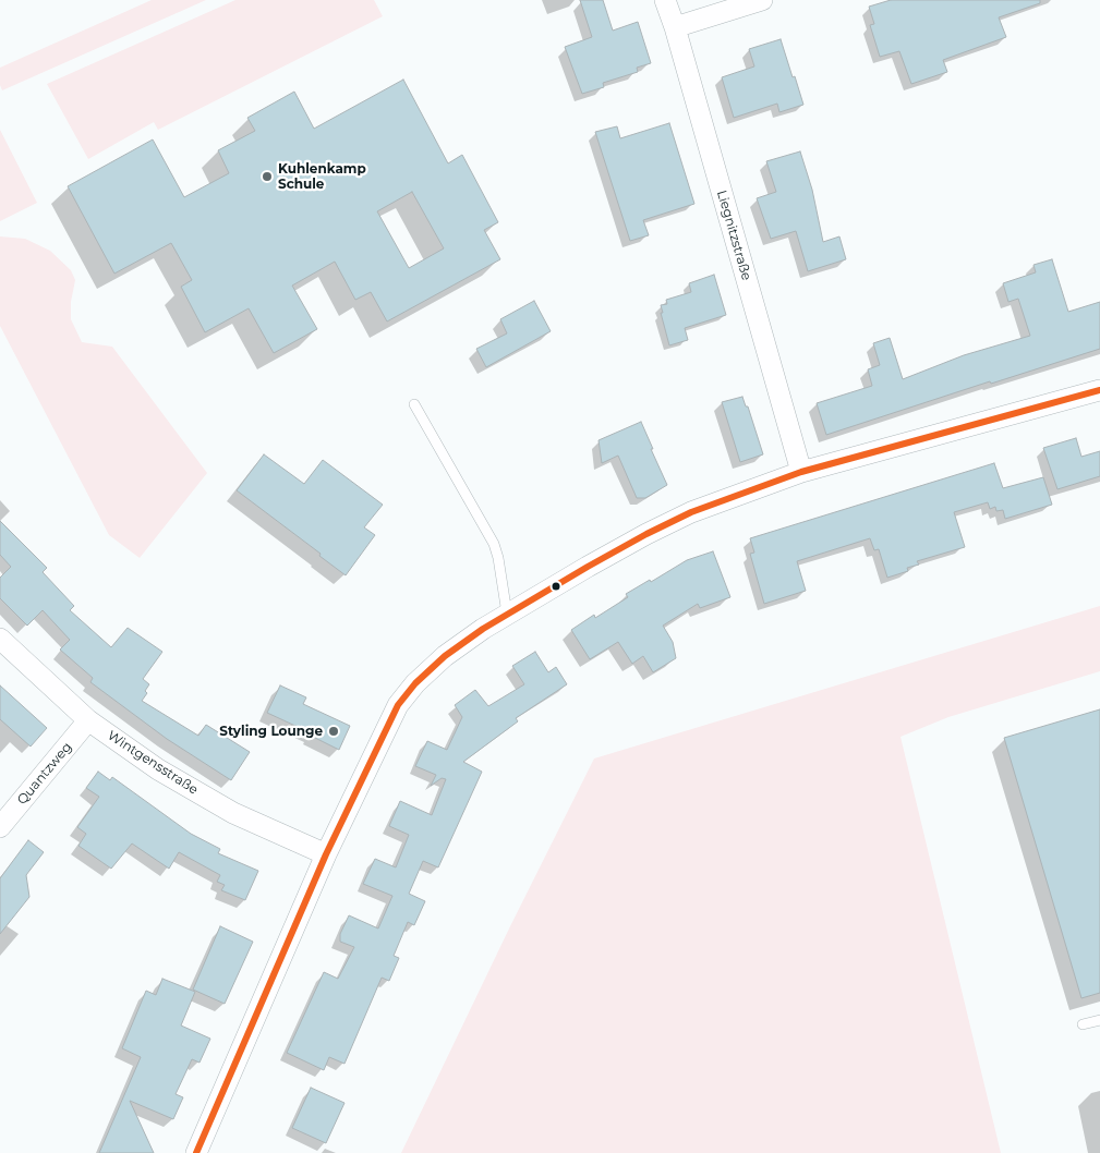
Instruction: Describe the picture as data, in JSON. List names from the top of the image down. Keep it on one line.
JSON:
{"streets":{"street":["Liegnitzstraße","Wintgensstraße","Quantzweg"]},"crossings":[["Wintgensstraße","Quantzweg"]],"places":["Kuhlenkamp Schule","Styling Lounge"]}
